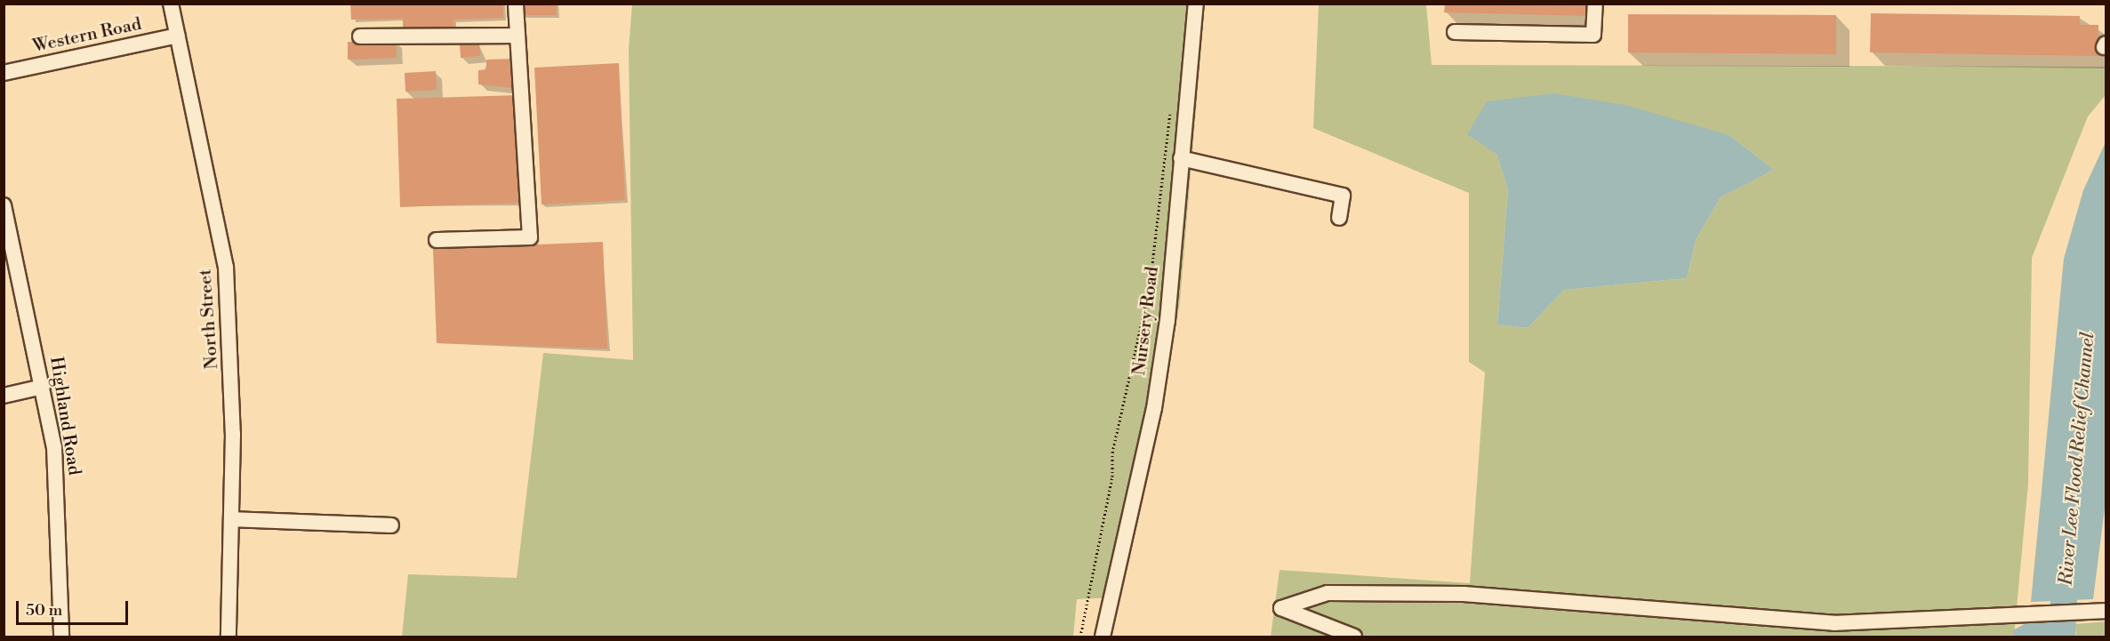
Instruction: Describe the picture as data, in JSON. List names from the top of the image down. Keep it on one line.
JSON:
{"streets":{"street":["Western Road","North Street","Nursery Road","Highland Road"]},"crossings":[["Western Road","North Street"]],"water":["River Lee Flood Relief Channel"],"scale_bar":"50 m"}
